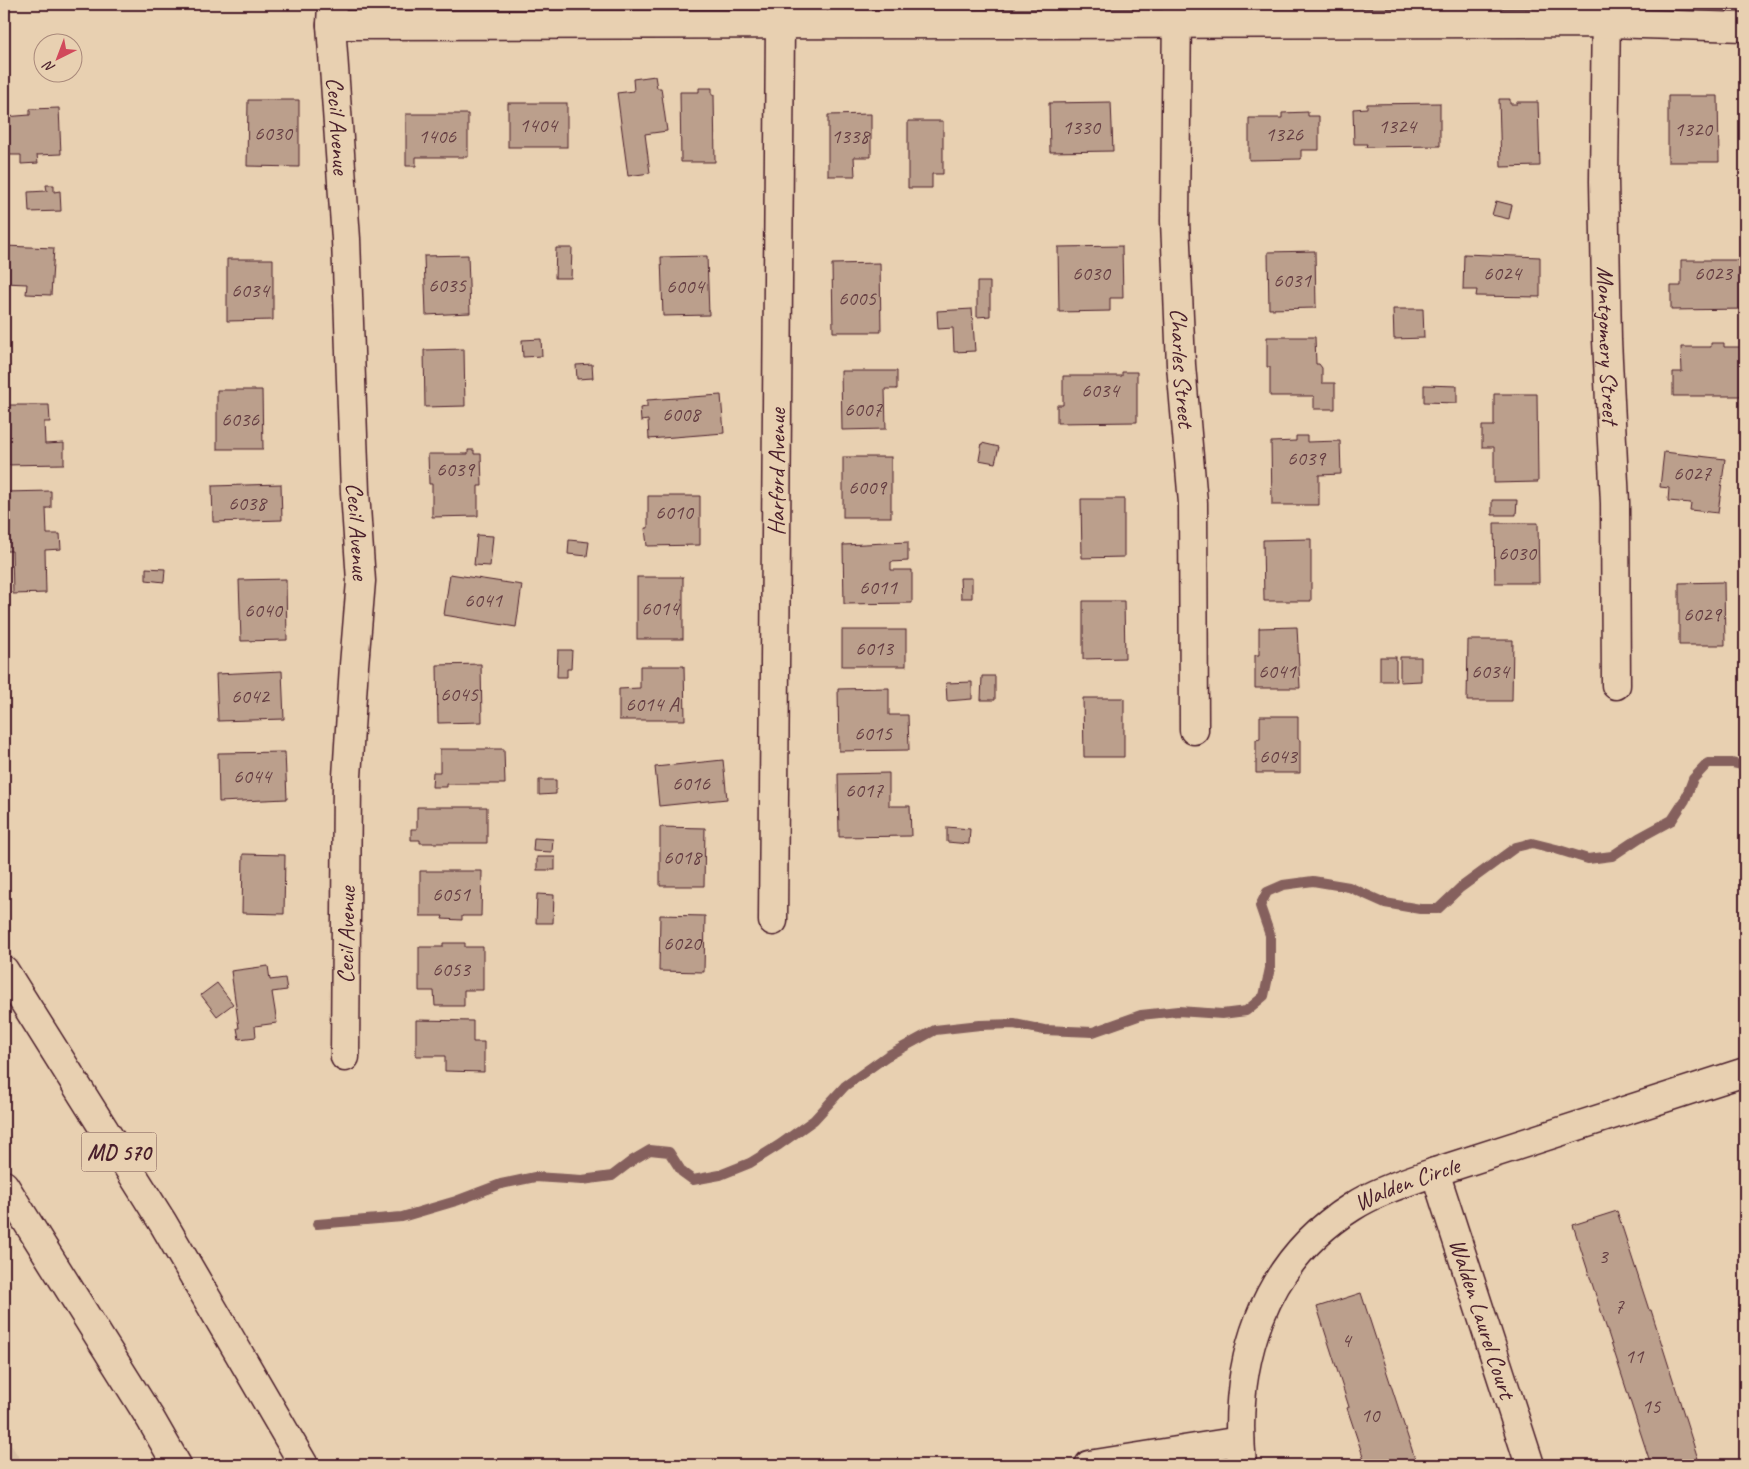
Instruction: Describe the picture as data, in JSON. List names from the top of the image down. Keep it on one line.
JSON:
{"streets":{"main road":["Cecil Avenue","Montgomery Street","Charles Street","Harford Avenue","MD 570","Walden Circle","Walden Laurel Court"]},"crossings":[["Walden Circle","Walden Laurel Court"]],"house_numbers":["1404","1324","1330","1320","6030","1326","1406","1338","6030","6024","6023","6031","6035","6004","6034","6005","6034","6007","6008","6036","6039","6039","6027","6009","6038","6010","6030","6011","6041","6014","6040","6029","6013","6041","6034","6045","6042","6014 A","6015","6043","6044","6016","6017","6018","6051","6020","6053","3","7","4","11","15","10"],"north":"bottom left"}
